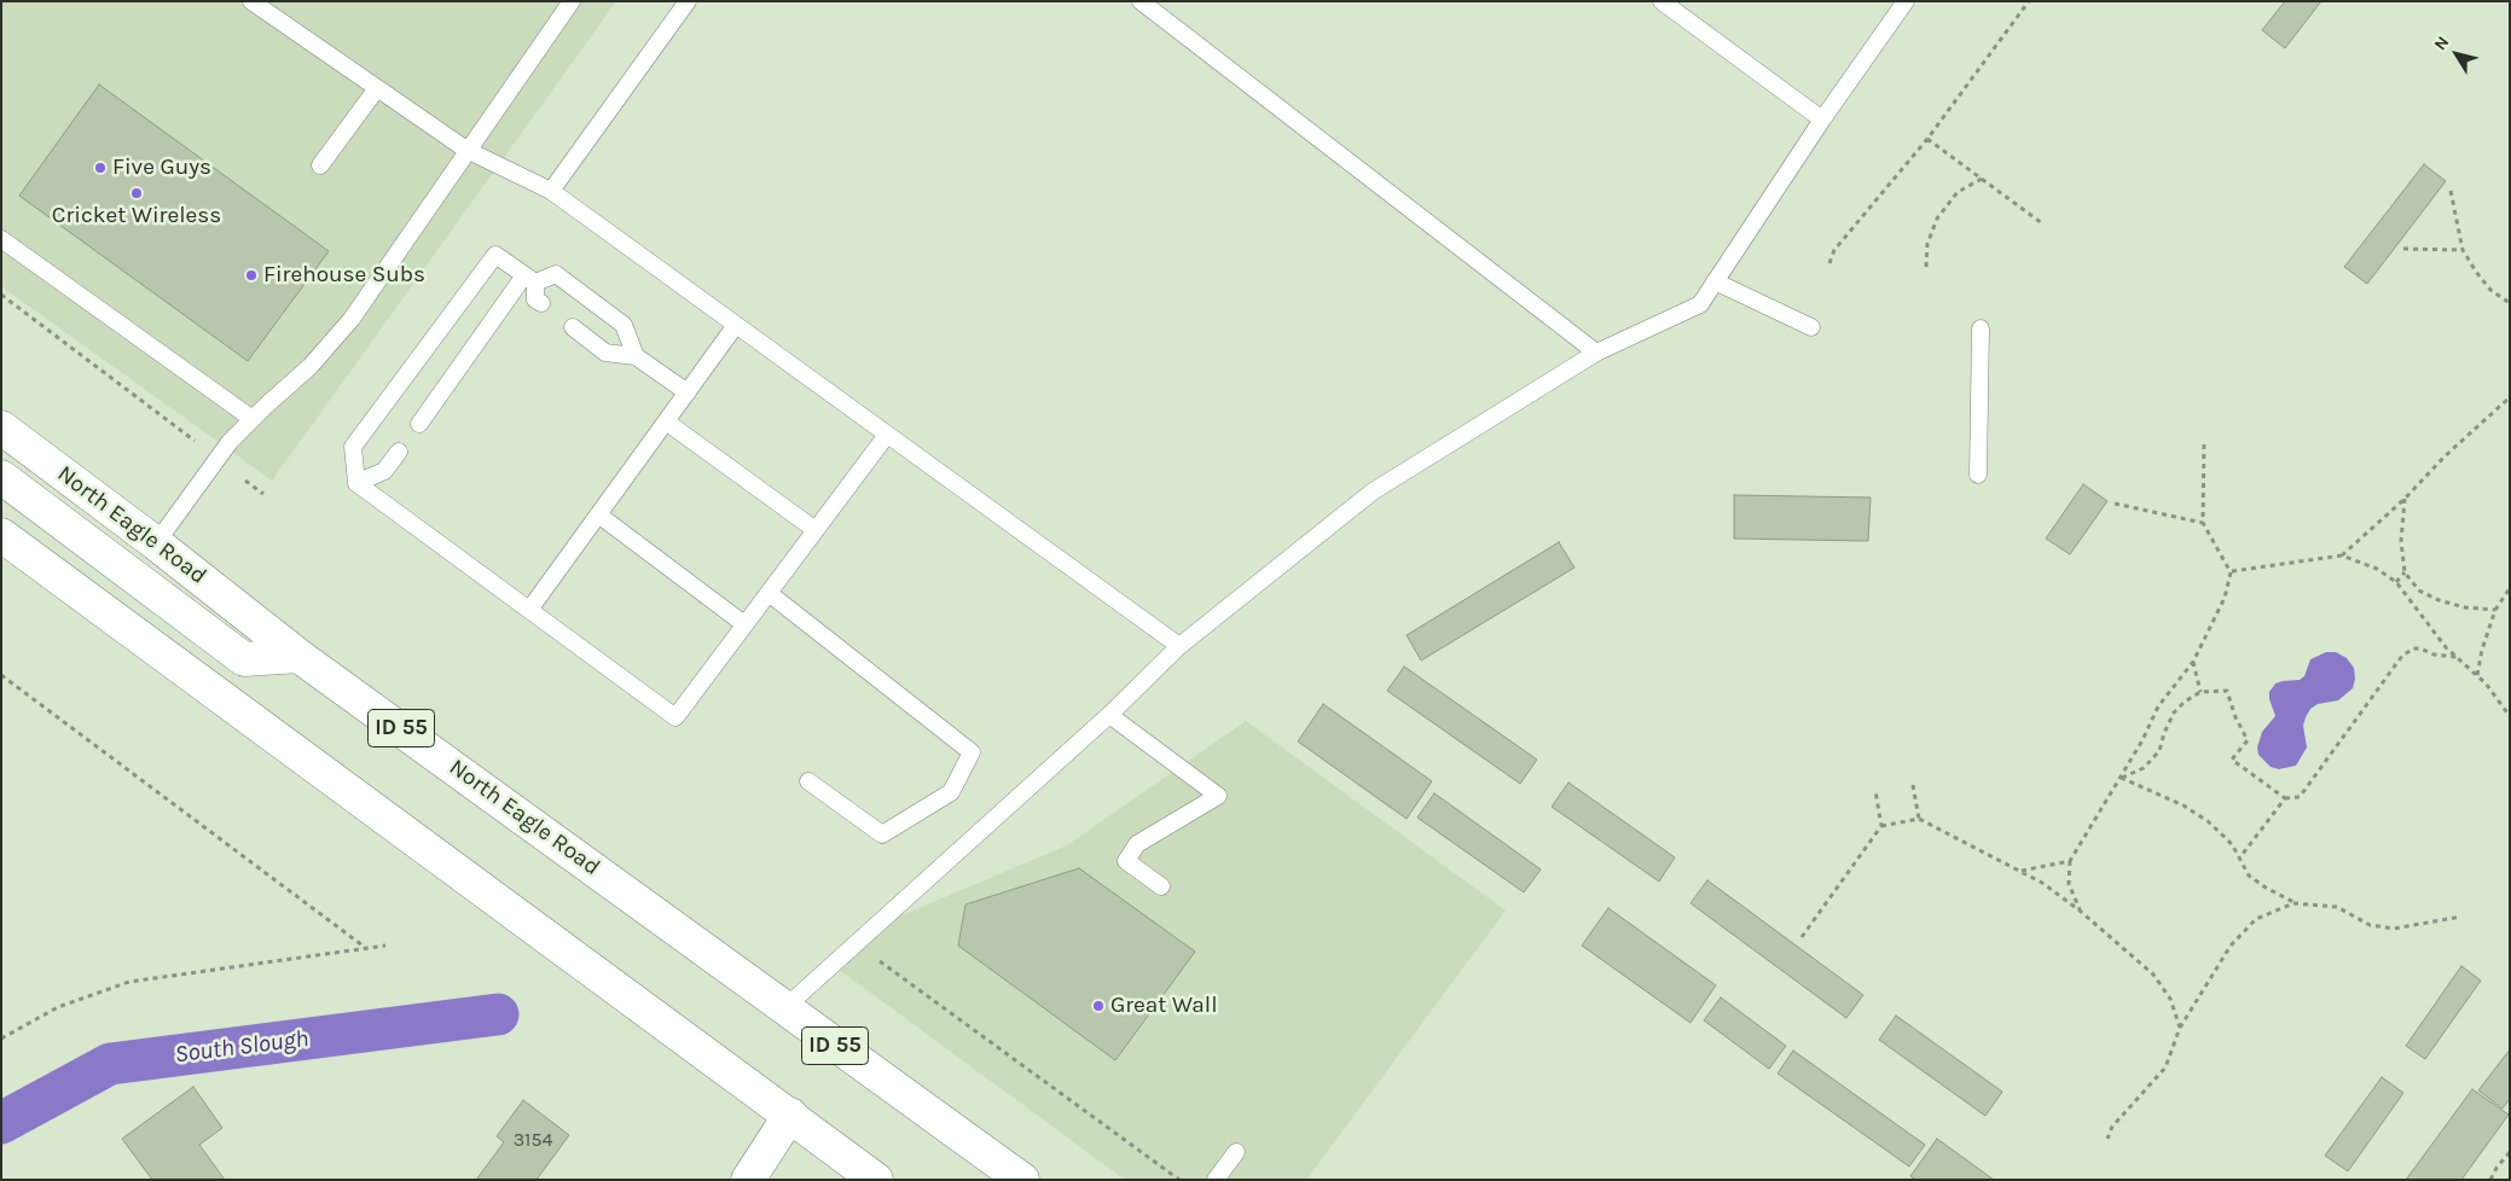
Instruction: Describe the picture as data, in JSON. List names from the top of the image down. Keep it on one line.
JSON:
{"streets":{"main road":["North Eagle Road","ID 55"]},"water":["South Slough"],"places":["Five Guys","Cricket Wireless","Firehouse Subs","Great Wall"],"house_numbers":["3154"],"north":"top left"}
